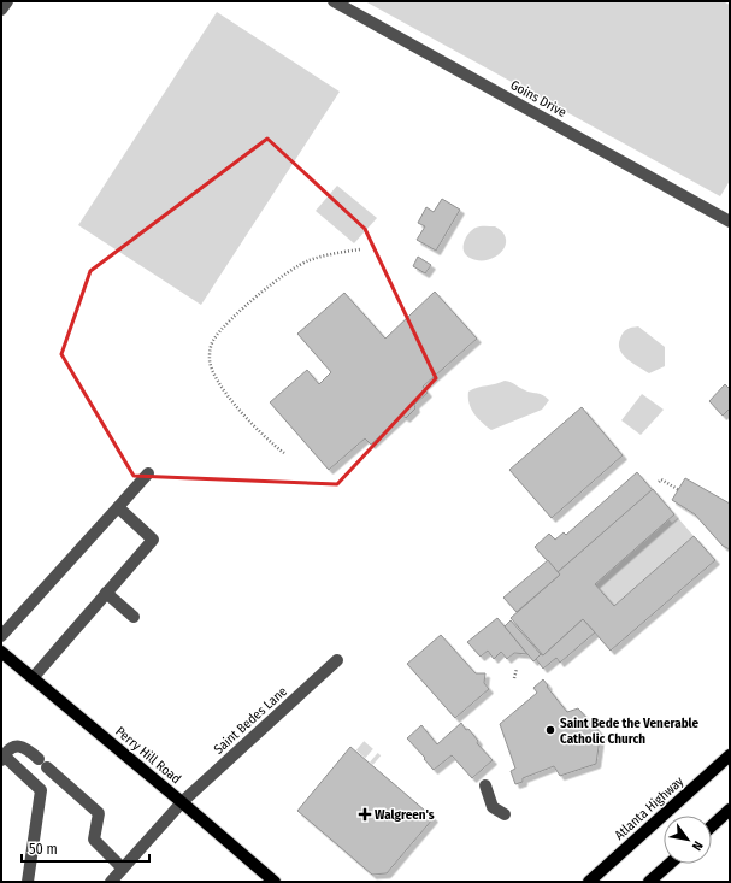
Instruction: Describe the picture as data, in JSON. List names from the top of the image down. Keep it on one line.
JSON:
{"streets":{"main road":["Perry Hill Road","Atlanta Highway"],"street":["Goins Drive","Saint Bedes Lane"]},"crossings":[["Saint Bedes Lane","Perry Hill Road"]],"places":{"other":["Saint Bede the Venerable Catholic Church"],"health":["Walgreen's"]},"scale_bar":"50 m","north":"bottom right"}
